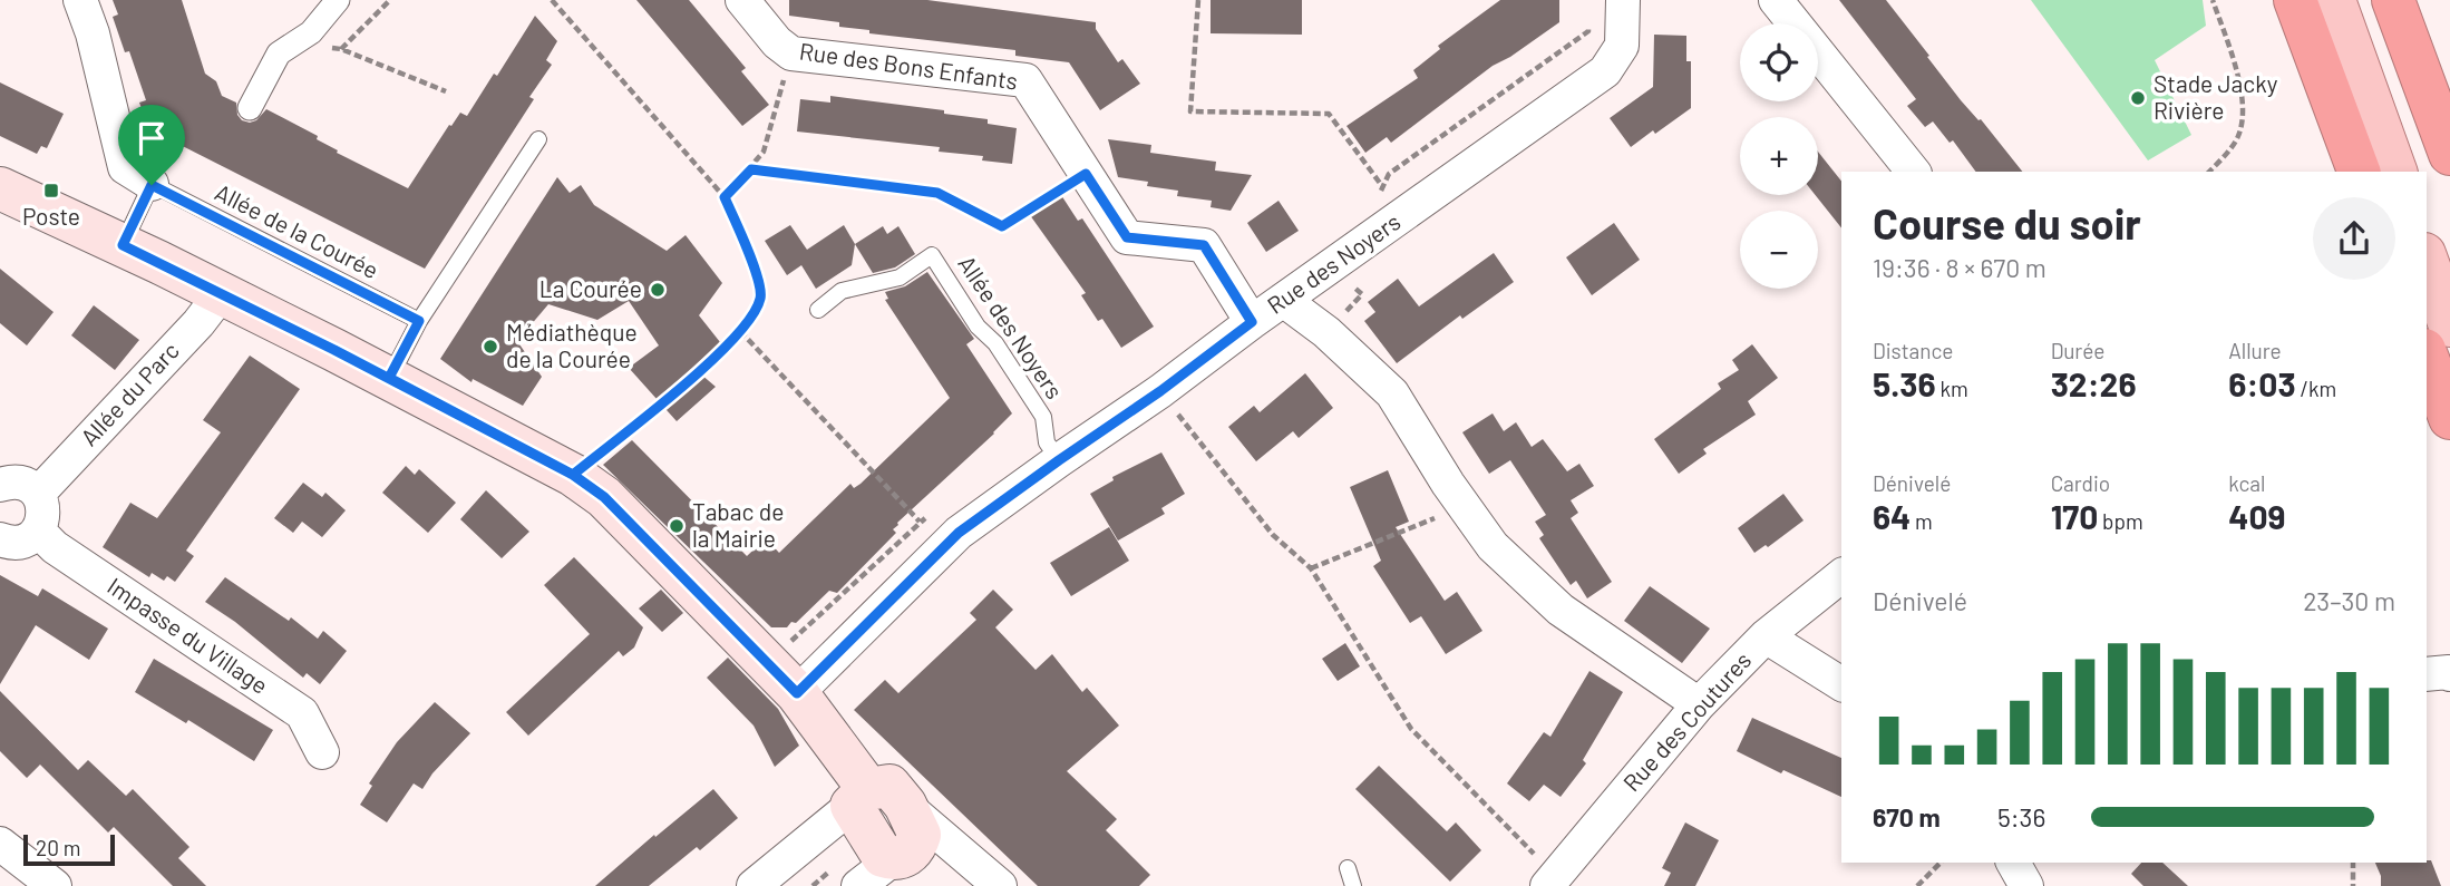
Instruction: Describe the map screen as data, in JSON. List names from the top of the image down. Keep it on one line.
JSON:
{"streets":{"street":["Rue des Bons Enfants","Rue des Noyers","Allée du Parc","Impasse du Village","Rue des Coutures"],"lane":["Allée de la Courée","Allée des Noyers"]},"crossings":[["Rue des Bons Enfants","Rue des Noyers"],["Rue des Noyers","Allée des Noyers"]],"places":{"other":["Stade Jacky Rivière","La Courée","Médiathèque de la Courée","Tabac de la Mairie"],"transit":["Poste"]},"scale_bar":"20 m","page":{"map_buttons":["+","−"],"heading":["Course du soir","19:36 · 8 × 670 m"],"stats":[["Distance","5.36 km"],["Durée","32:26"],["Allure","6:03 /km"],["Dénivelé","64 m"],["Cardio","170 bpm"],["kcal","409"]],"chart":["Dénivelé","23–30 m"],"list":[{"name":"670 m","note":"5:36"}],"scale":"20 m"}}
